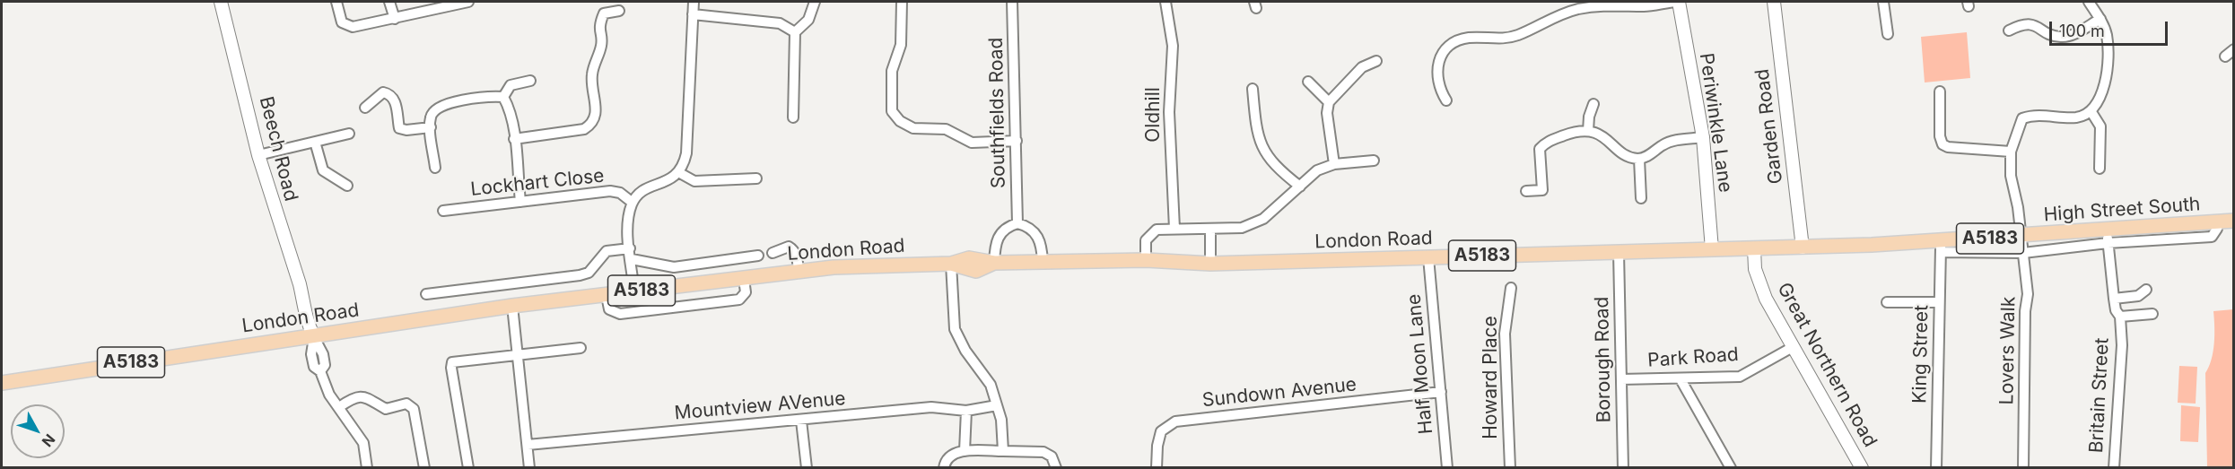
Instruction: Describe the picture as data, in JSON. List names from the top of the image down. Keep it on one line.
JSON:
{"streets":{"main road":["High Street South","A5183","London Road"],"street":["Southfields Road","Oldhill","Periwinkle Lane","Garden Road","Beech Road","Lockhart Close","Lovers Walk","King Street","Park Road","Borough Road","Half Moon Lane","Great Northern Road","Howard Place","Sundown Avenue","Britain Street","Mountview AVenue"]},"crossings":[["Periwinkle Lane","London Road"],["Garden Road","High Street South"],["Beech Road","London Road"],["High Street South","London Road"],["High Street South","Lovers Walk"],["High Street South","King Street"],["High Street South","Great Northern Road"],["High Street South","Britain Street"],["London Road","Borough Road"],["London Road","Half Moon Lane"],["London Road","Great Northern Road"],["Park Road","Borough Road"],["Park Road","Great Northern Road"],["Half Moon Lane","Sundown Avenue"]],"scale_bar":"100 m","north":"bottom right"}
